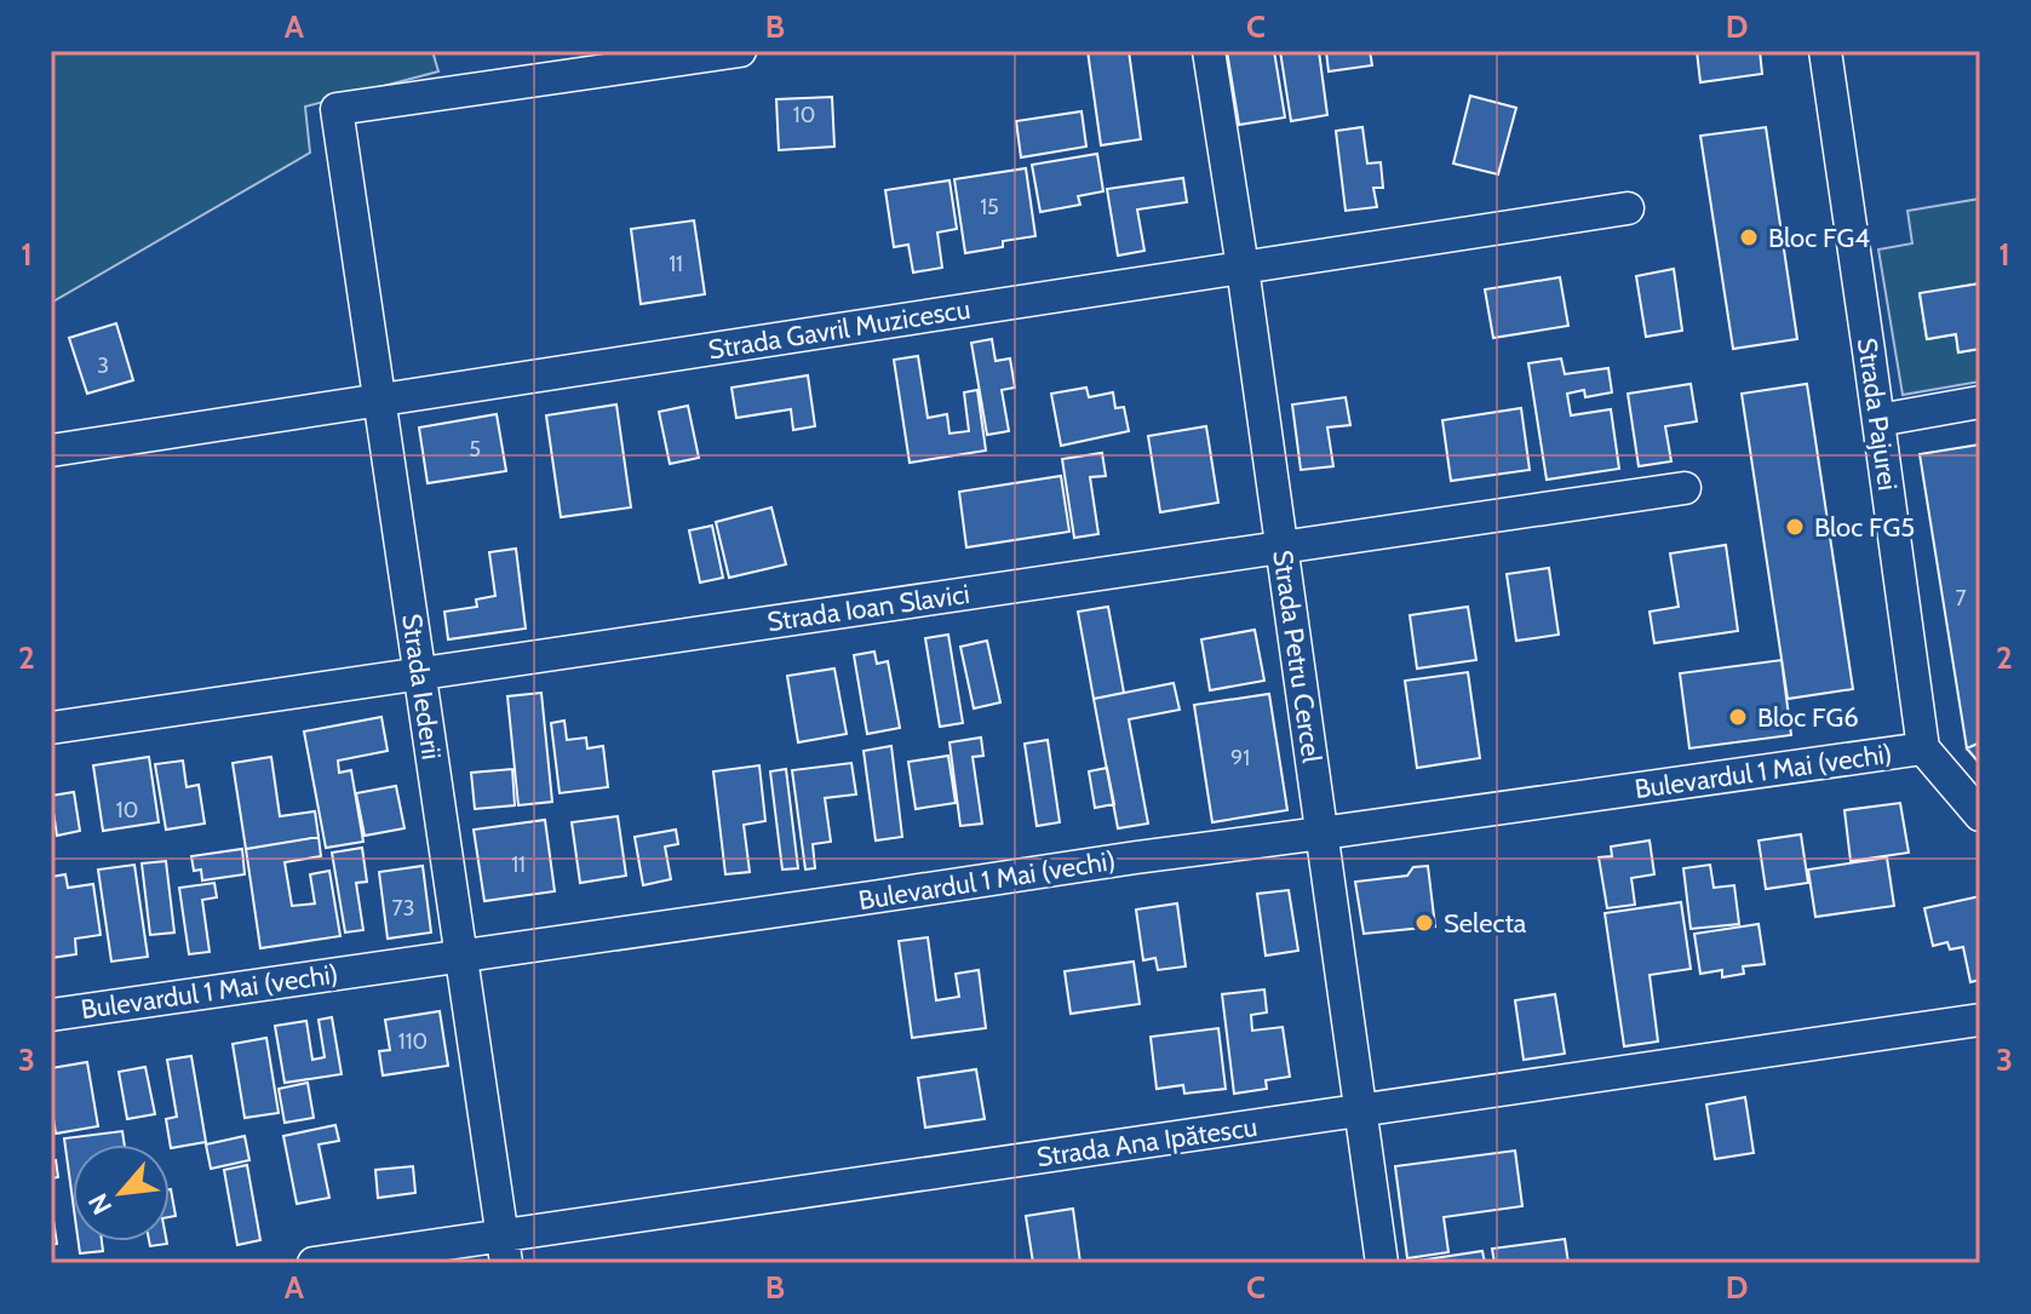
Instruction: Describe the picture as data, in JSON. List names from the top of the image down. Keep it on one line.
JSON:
{"streets":{"street":["Strada Gavril Muzicescu","Strada Pajurei","Strada Ioan Slavici","Strada Petru Cercel","Strada Iederii","Bulevardul 1 Mai (vechi)","Strada Ana Ipătescu"]},"crossings":[["Strada Gavril Muzicescu","Strada Petru Cercel"],["Strada Gavril Muzicescu","Strada Iederii"],["Strada Pajurei","Bulevardul 1 Mai (vechi)"],["Strada Ioan Slavici","Strada Petru Cercel"],["Strada Ioan Slavici","Strada Iederii"],["Strada Petru Cercel","Bulevardul 1 Mai (vechi)"],["Strada Petru Cercel","Strada Ana Ipătescu"],["Strada Iederii","Bulevardul 1 Mai (vechi)"],["Strada Iederii","Strada Ana Ipătescu"]],"places":["Bloc FG4","Bloc FG5","Bloc FG6","Selecta"],"house_numbers":["10","15","11","3","5","7","91","10","11","73","110"],"north":"bottom left","grid":{"columns":["A","B","C","D"],"rows":["1","2","3"]}}
